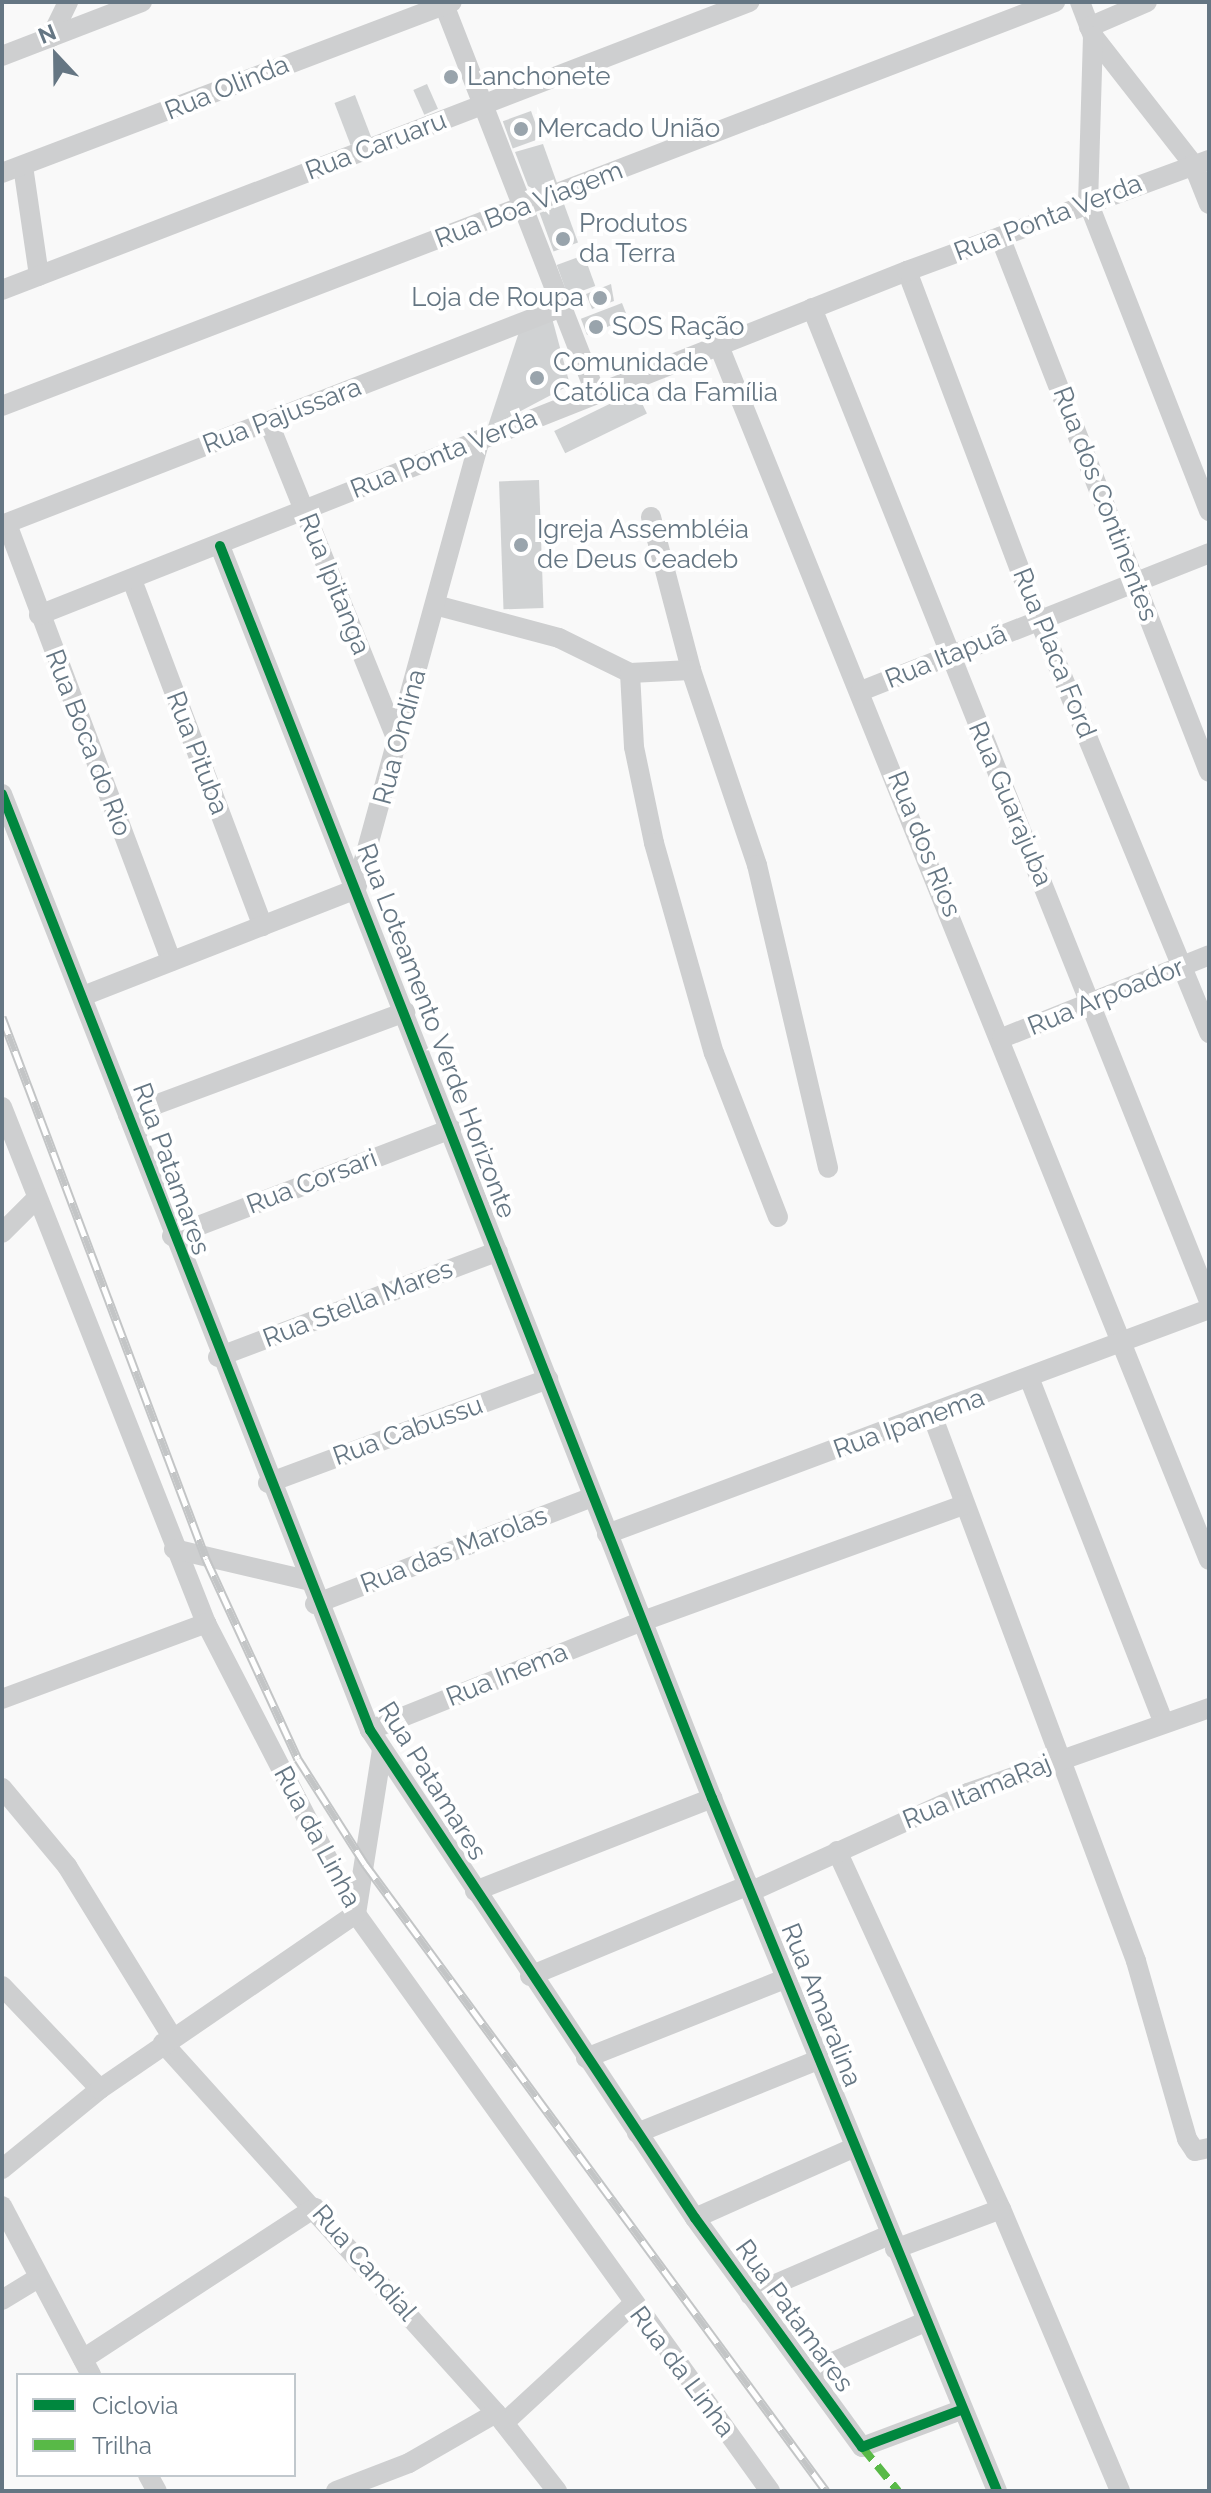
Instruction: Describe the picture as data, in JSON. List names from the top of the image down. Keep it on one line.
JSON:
{"streets":{"street":["Rua Olinda","Rua Caruaru","Rua Boa Viagem","Rua Ponta Verda","Rua Pajussara","Rua dos Continentes","Rua Ipitanga","Rua Placa Ford","Rua Itapuã","Rua Ondina","Rua Boca do Rio","Rua Pituba","Rua Guarajuba","Rua dos Rios","Rua Arpoador","Rua Loteamento Verde Horizonte","Rua Patamares","Rua Corsari","Rua Stella Mares","Rua Ipanema","Rua Cabussu","Rua das Marolas","Rua Inema","Rua ItamaRaj","Rua da Linha","Rua Amaralina","Rua Candial"]},"crossings":[["Rua Ponta Verda","Rua dos Continentes"],["Rua Ponta Verda","Rua Ipitanga"],["Rua Ponta Verda","Rua Placa Ford"],["Rua Ponta Verda","Rua Ondina"],["Rua Ponta Verda","Rua Boca do Rio"],["Rua Ponta Verda","Rua Pituba"],["Rua Ponta Verda","Rua Guarajuba"],["Rua Ponta Verda","Rua dos Rios"],["Rua Ponta Verda","Rua Loteamento Verde Horizonte"],["Rua Pajussara","Rua Ipitanga"],["Rua Pajussara","Rua Boca do Rio"],["Rua dos Continentes","Rua Itapuã"],["Rua Ipitanga","Rua Ondina"],["Rua Placa Ford","Rua Itapuã"],["Rua Placa Ford","Rua Arpoador"],["Rua Itapuã","Rua Guarajuba"],["Rua Itapuã","Rua dos Rios"],["Rua Ondina","Rua Loteamento Verde Horizonte"],["Rua Guarajuba","Rua Arpoador"],["Rua dos Rios","Rua Arpoador"],["Rua dos Rios","Rua Ipanema"],["Rua Loteamento Verde Horizonte","Rua Corsari"],["Rua Loteamento Verde Horizonte","Rua Stella Mares"],["Rua Loteamento Verde Horizonte","Rua Ipanema"],["Rua Loteamento Verde Horizonte","Rua Cabussu"],["Rua Loteamento Verde Horizonte","Rua das Marolas"],["Rua Loteamento Verde Horizonte","Rua Amaralina"],["Rua Patamares","Rua Corsari"],["Rua Patamares","Rua Stella Mares"],["Rua Patamares","Rua Cabussu"],["Rua Patamares","Rua das Marolas"],["Rua Patamares","Rua Inema"],["Rua Patamares","Rua ItamaRaj"],["Rua Patamares","Rua Amaralina"],["Rua Ipanema","Rua Amaralina"],["Rua Inema","Rua Amaralina"],["Rua ItamaRaj","Rua Amaralina"]],"places":["Lanchonete","Mercado União","Produtos da Terra","Loja de Roupa","SOS Ração","Comunidade Católica da Família","Igreja Assembléia de Deus Ceadeb"],"legend":["Ciclovia","Trilha"],"north":"top"}
